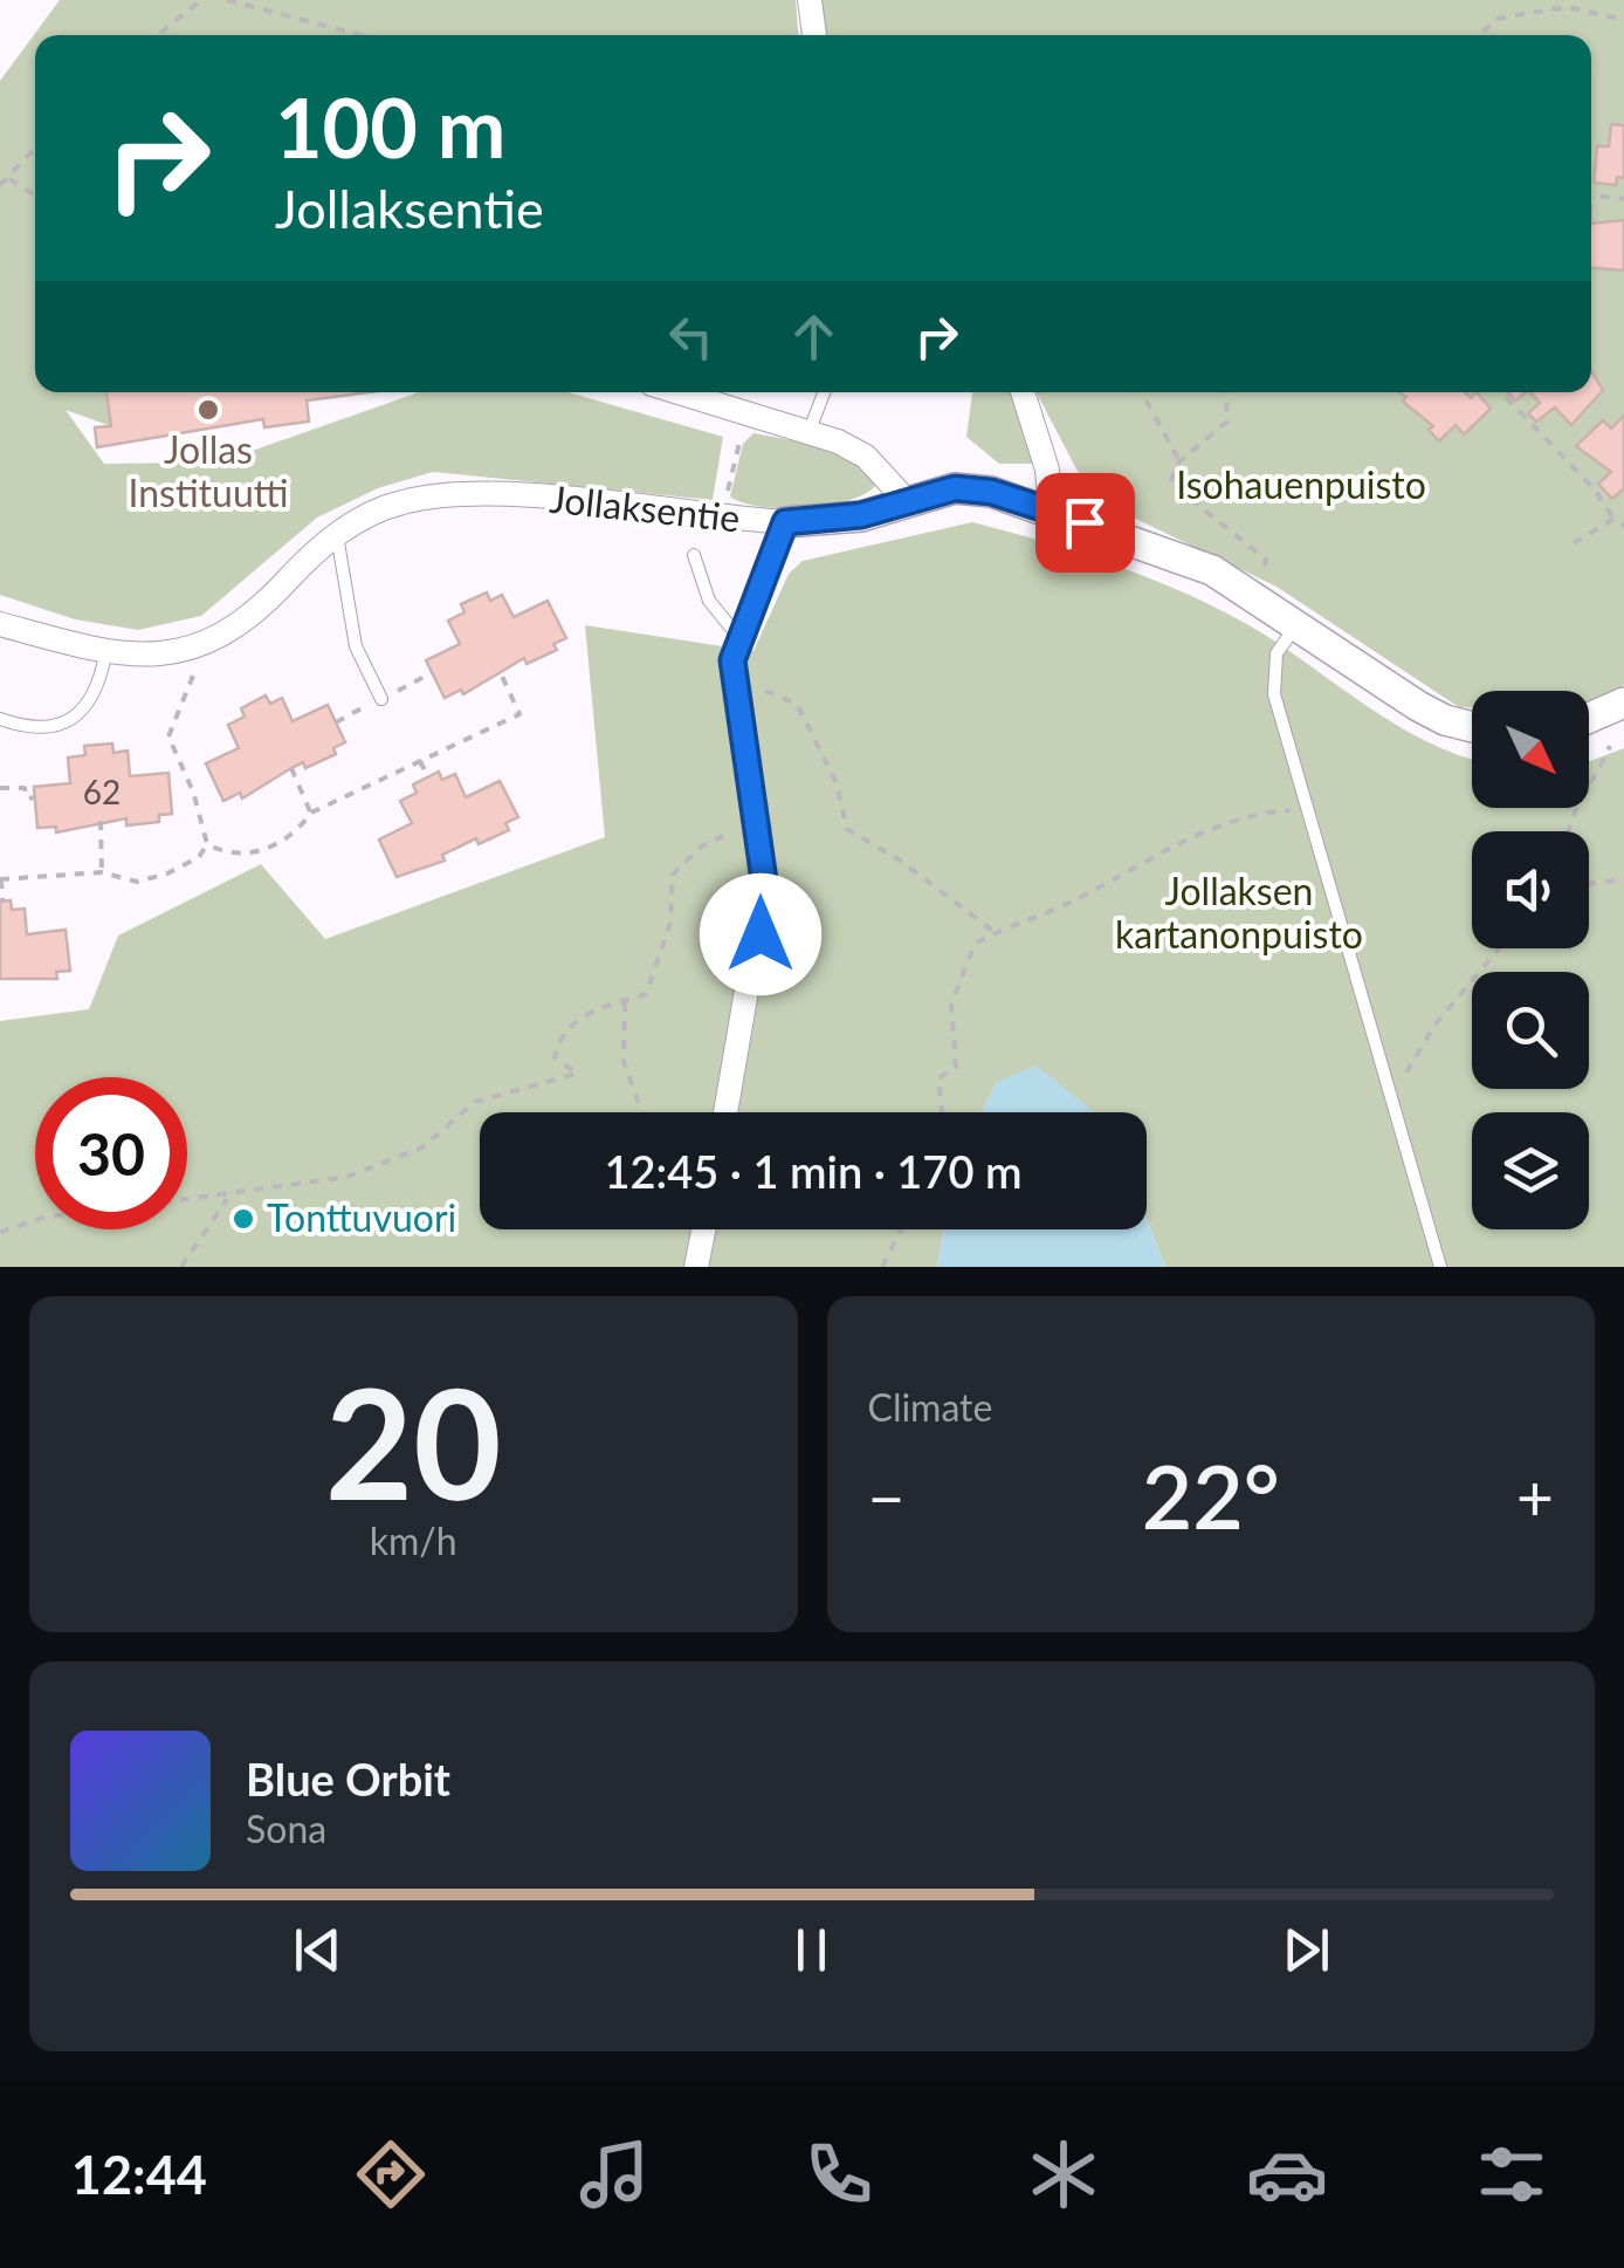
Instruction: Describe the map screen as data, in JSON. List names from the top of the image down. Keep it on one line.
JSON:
{"streets":{"street":["Jollaksentie"]},"parks":["Isohauenpuisto","Jollaksen kartanonpuisto"],"places":["Jollas Instituutti","Tonttuvuori"],"house_numbers":["62"],"north":"bottom right","page":{"turn":["100 m","Jollaksentie"],"limit":"30","trip":"12:45 · 1 min · 170 m","tile":[["20","km/h"],"Climate"],"heat":["−","22°","+"],"song":["Blue Orbit","Sona"],"tabs":"12:44"}}
